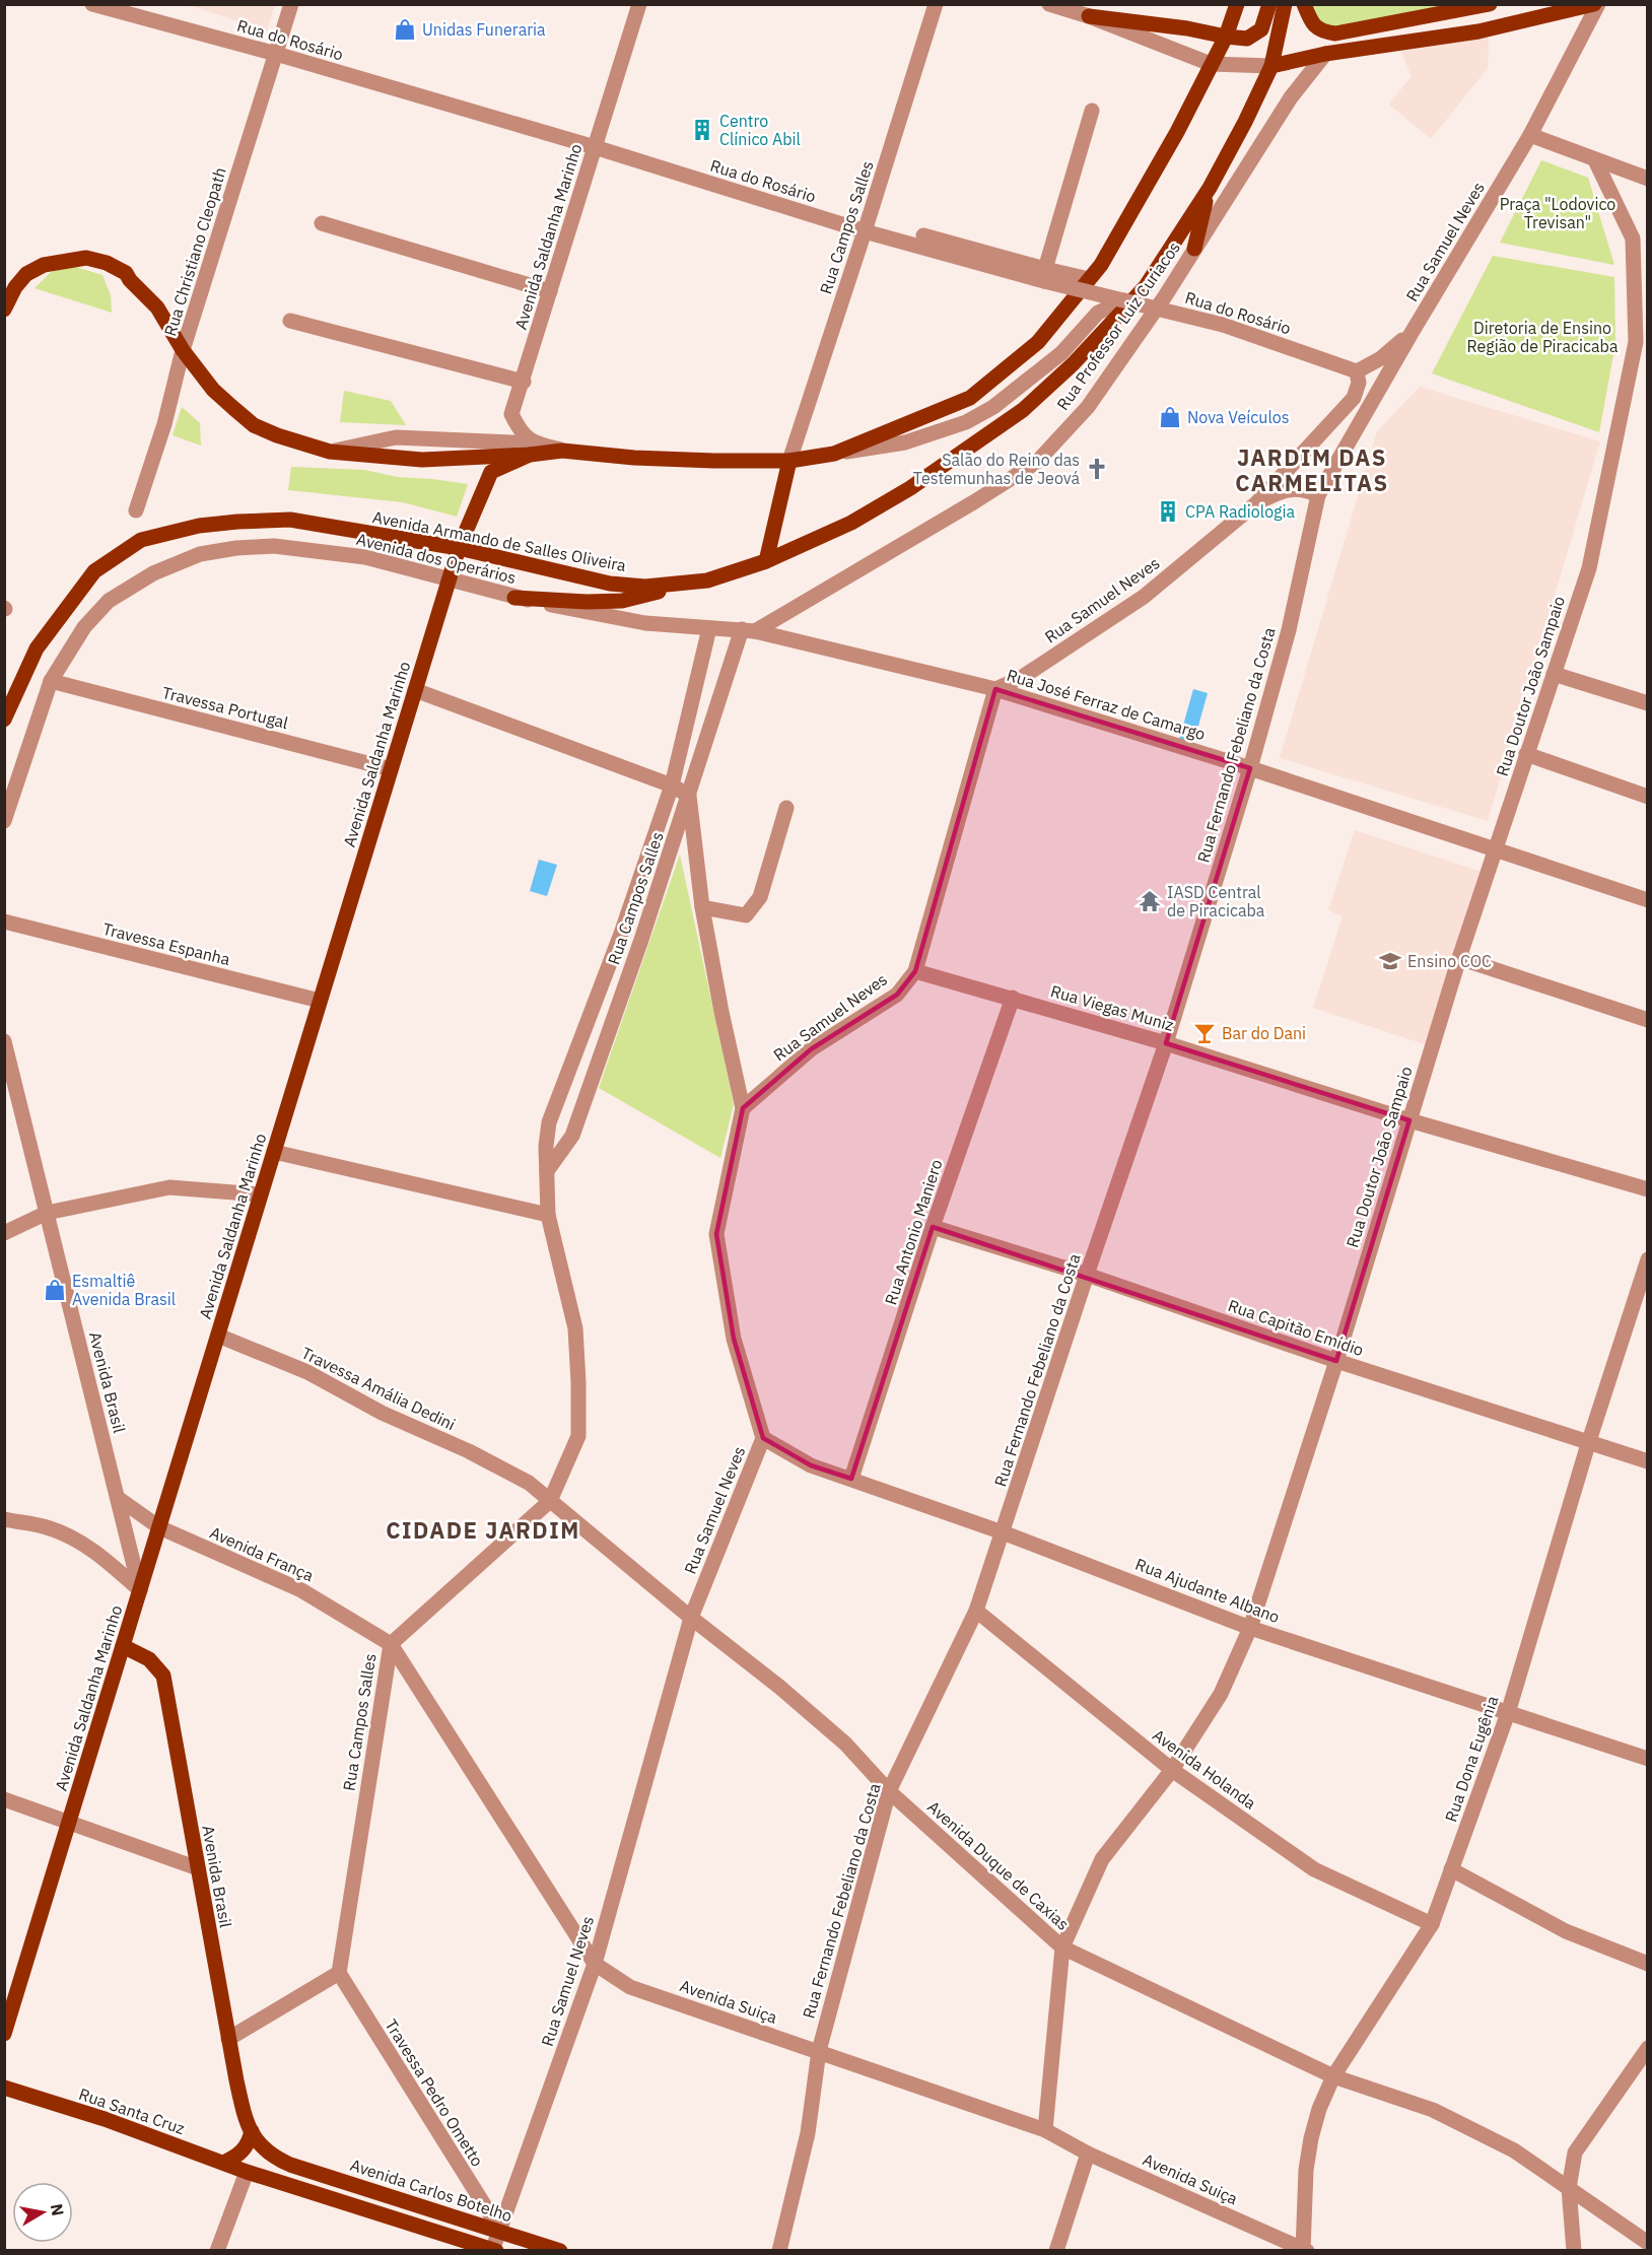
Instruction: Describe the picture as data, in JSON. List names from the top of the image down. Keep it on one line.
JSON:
{"streets":{"main road":["Avenida Saldanha Marinho","Avenida Armando de Salles Oliveira","Avenida Brasil","Rua Santa Cruz","Avenida Carlos Botelho"],"street":["Rua do Rosário","Rua Campos Salles","Rua Samuel Neves","Rua Christiano Cleopath","Rua Professor Luiz Curiacos","Avenida dos Operários","Rua Doutor João Sampaio","Rua José Ferraz de Camargo","Travessa Portugal","Rua Fernando Febeliano da Costa","Travessa Espanha","Rua Viegas Muniz","Rua Antonio Maniero","Rua Capitão Emídio","Travessa Amália Dedini","Avenida França","Rua Ajudante Albano","Rua Dona Eugênia","Avenida Holanda","Avenida Duque de Caxias","Avenida Suiça","Travessa Pedro Ometto"]},"crossings":[["Rua do Rosário","Rua Campos Salles"],["Rua do Rosário","Avenida Saldanha Marinho"],["Rua do Rosário","Rua Samuel Neves"],["Rua do Rosário","Rua Christiano Cleopath"],["Rua Campos Salles","Rua Professor Luiz Curiacos"],["Rua Campos Salles","Avenida dos Operários"],["Rua Campos Salles","Rua José Ferraz de Camargo"],["Rua Campos Salles","Travessa Amália Dedini"],["Rua Campos Salles","Avenida França"],["Rua Campos Salles","Avenida Duque de Caxias"],["Rua Campos Salles","Avenida Suiça"],["Rua Campos Salles","Travessa Pedro Ometto"],["Avenida Saldanha Marinho","Avenida Armando de Salles Oliveira"],["Avenida Saldanha Marinho","Avenida dos Operários"],["Avenida Saldanha Marinho","Travessa Portugal"],["Avenida Saldanha Marinho","Travessa Espanha"],["Avenida Saldanha Marinho","Avenida Brasil"],["Avenida Saldanha Marinho","Travessa Amália Dedini"],["Avenida Saldanha Marinho","Avenida França"],["Rua Samuel Neves","Rua José Ferraz de Camargo"],["Rua Samuel Neves","Rua Fernando Febeliano da Costa"],["Rua Samuel Neves","Rua Viegas Muniz"],["Rua Samuel Neves","Rua Ajudante Albano"],["Rua Samuel Neves","Avenida Duque de Caxias"],["Rua Samuel Neves","Avenida Suiça"],["Rua Samuel Neves","Travessa Pedro Ometto"],["Rua Samuel Neves","Avenida Carlos Botelho"],["Rua Professor Luiz Curiacos","Avenida dos Operários"],["Rua Professor Luiz Curiacos","Rua José Ferraz de Camargo"],["Avenida dos Operários","Rua José Ferraz de Camargo"],["Avenida dos Operários","Travessa Portugal"],["Rua Doutor João Sampaio","Rua José Ferraz de Camargo"],["Rua Doutor João Sampaio","Rua Viegas Muniz"],["Rua Doutor João Sampaio","Rua Capitão Emídio"],["Rua Doutor João Sampaio","Rua Ajudante Albano"],["Rua Doutor João Sampaio","Avenida Holanda"],["Rua Doutor João Sampaio","Avenida Duque de Caxias"],["Rua Doutor João Sampaio","Avenida Suiça"],["Rua José Ferraz de Camargo","Rua Fernando Febeliano da Costa"],["Rua Fernando Febeliano da Costa","Rua Viegas Muniz"],["Rua Fernando Febeliano da Costa","Rua Capitão Emídio"],["Rua Fernando Febeliano da Costa","Rua Ajudante Albano"],["Rua Fernando Febeliano da Costa","Avenida Holanda"],["Rua Fernando Febeliano da Costa","Avenida Duque de Caxias"],["Rua Fernando Febeliano da Costa","Avenida Suiça"],["Rua Viegas Muniz","Rua Antonio Maniero"],["Rua Antonio Maniero","Rua Capitão Emídio"],["Rua Antonio Maniero","Rua Ajudante Albano"],["Rua Capitão Emídio","Rua Dona Eugênia"],["Avenida Brasil","Avenida França"],["Avenida Brasil","Avenida Carlos Botelho"],["Travessa Amália Dedini","Avenida Duque de Caxias"],["Avenida França","Avenida Suiça"],["Rua Ajudante Albano","Rua Dona Eugênia"],["Rua Dona Eugênia","Avenida Holanda"],["Rua Dona Eugênia","Avenida Duque de Caxias"],["Rua Dona Eugênia","Avenida Suiça"],["Travessa Pedro Ometto","Avenida Carlos Botelho"]],"districts":["JARDIM DAS CARMELITAS","CIDADE JARDIM"],"parks":["Praça \"Lodovico Trevisan\"","Diretoria de Ensino Região de Piracicaba"],"places":{"shop":["Unidas Funeraria","Nova Veículos","Esmaltiê Avenida Brasil"],"building":["Centro Clínico Abil","CPA Radiologia"],"church":["Salão do Reino das Testemunhas de Jeová"],"temple":["IASD Central de Piracicaba"],"school or university":["Ensino COC"],"bar":["Bar do Dani"]},"north":"right"}
